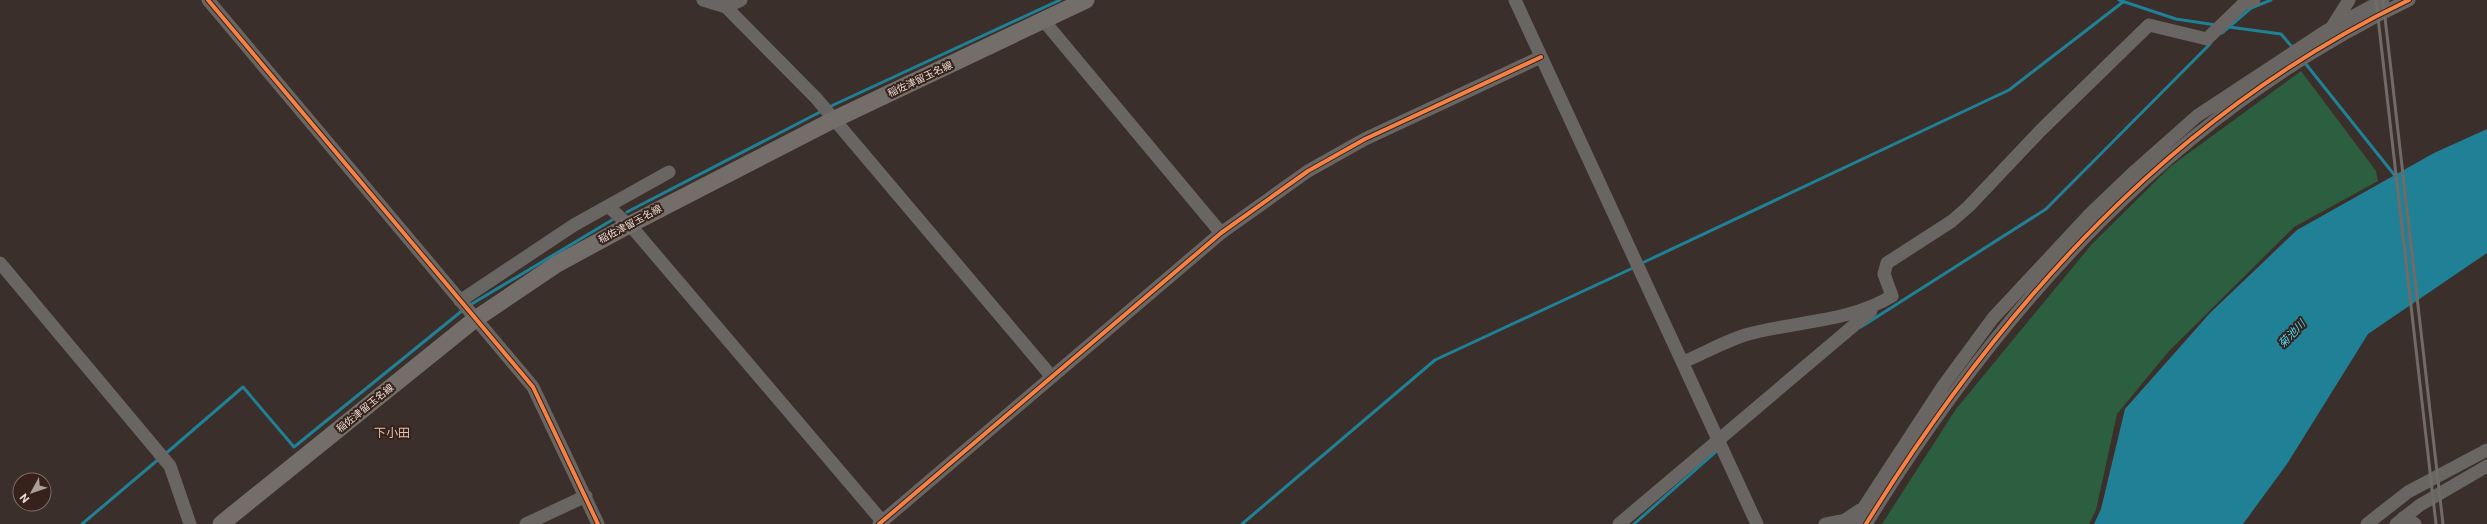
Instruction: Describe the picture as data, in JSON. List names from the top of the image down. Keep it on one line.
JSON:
{"streets":{"main road":["稲佐津留玉名線"]},"districts":["下小田"],"water":["菊池川"],"north":"bottom left"}
